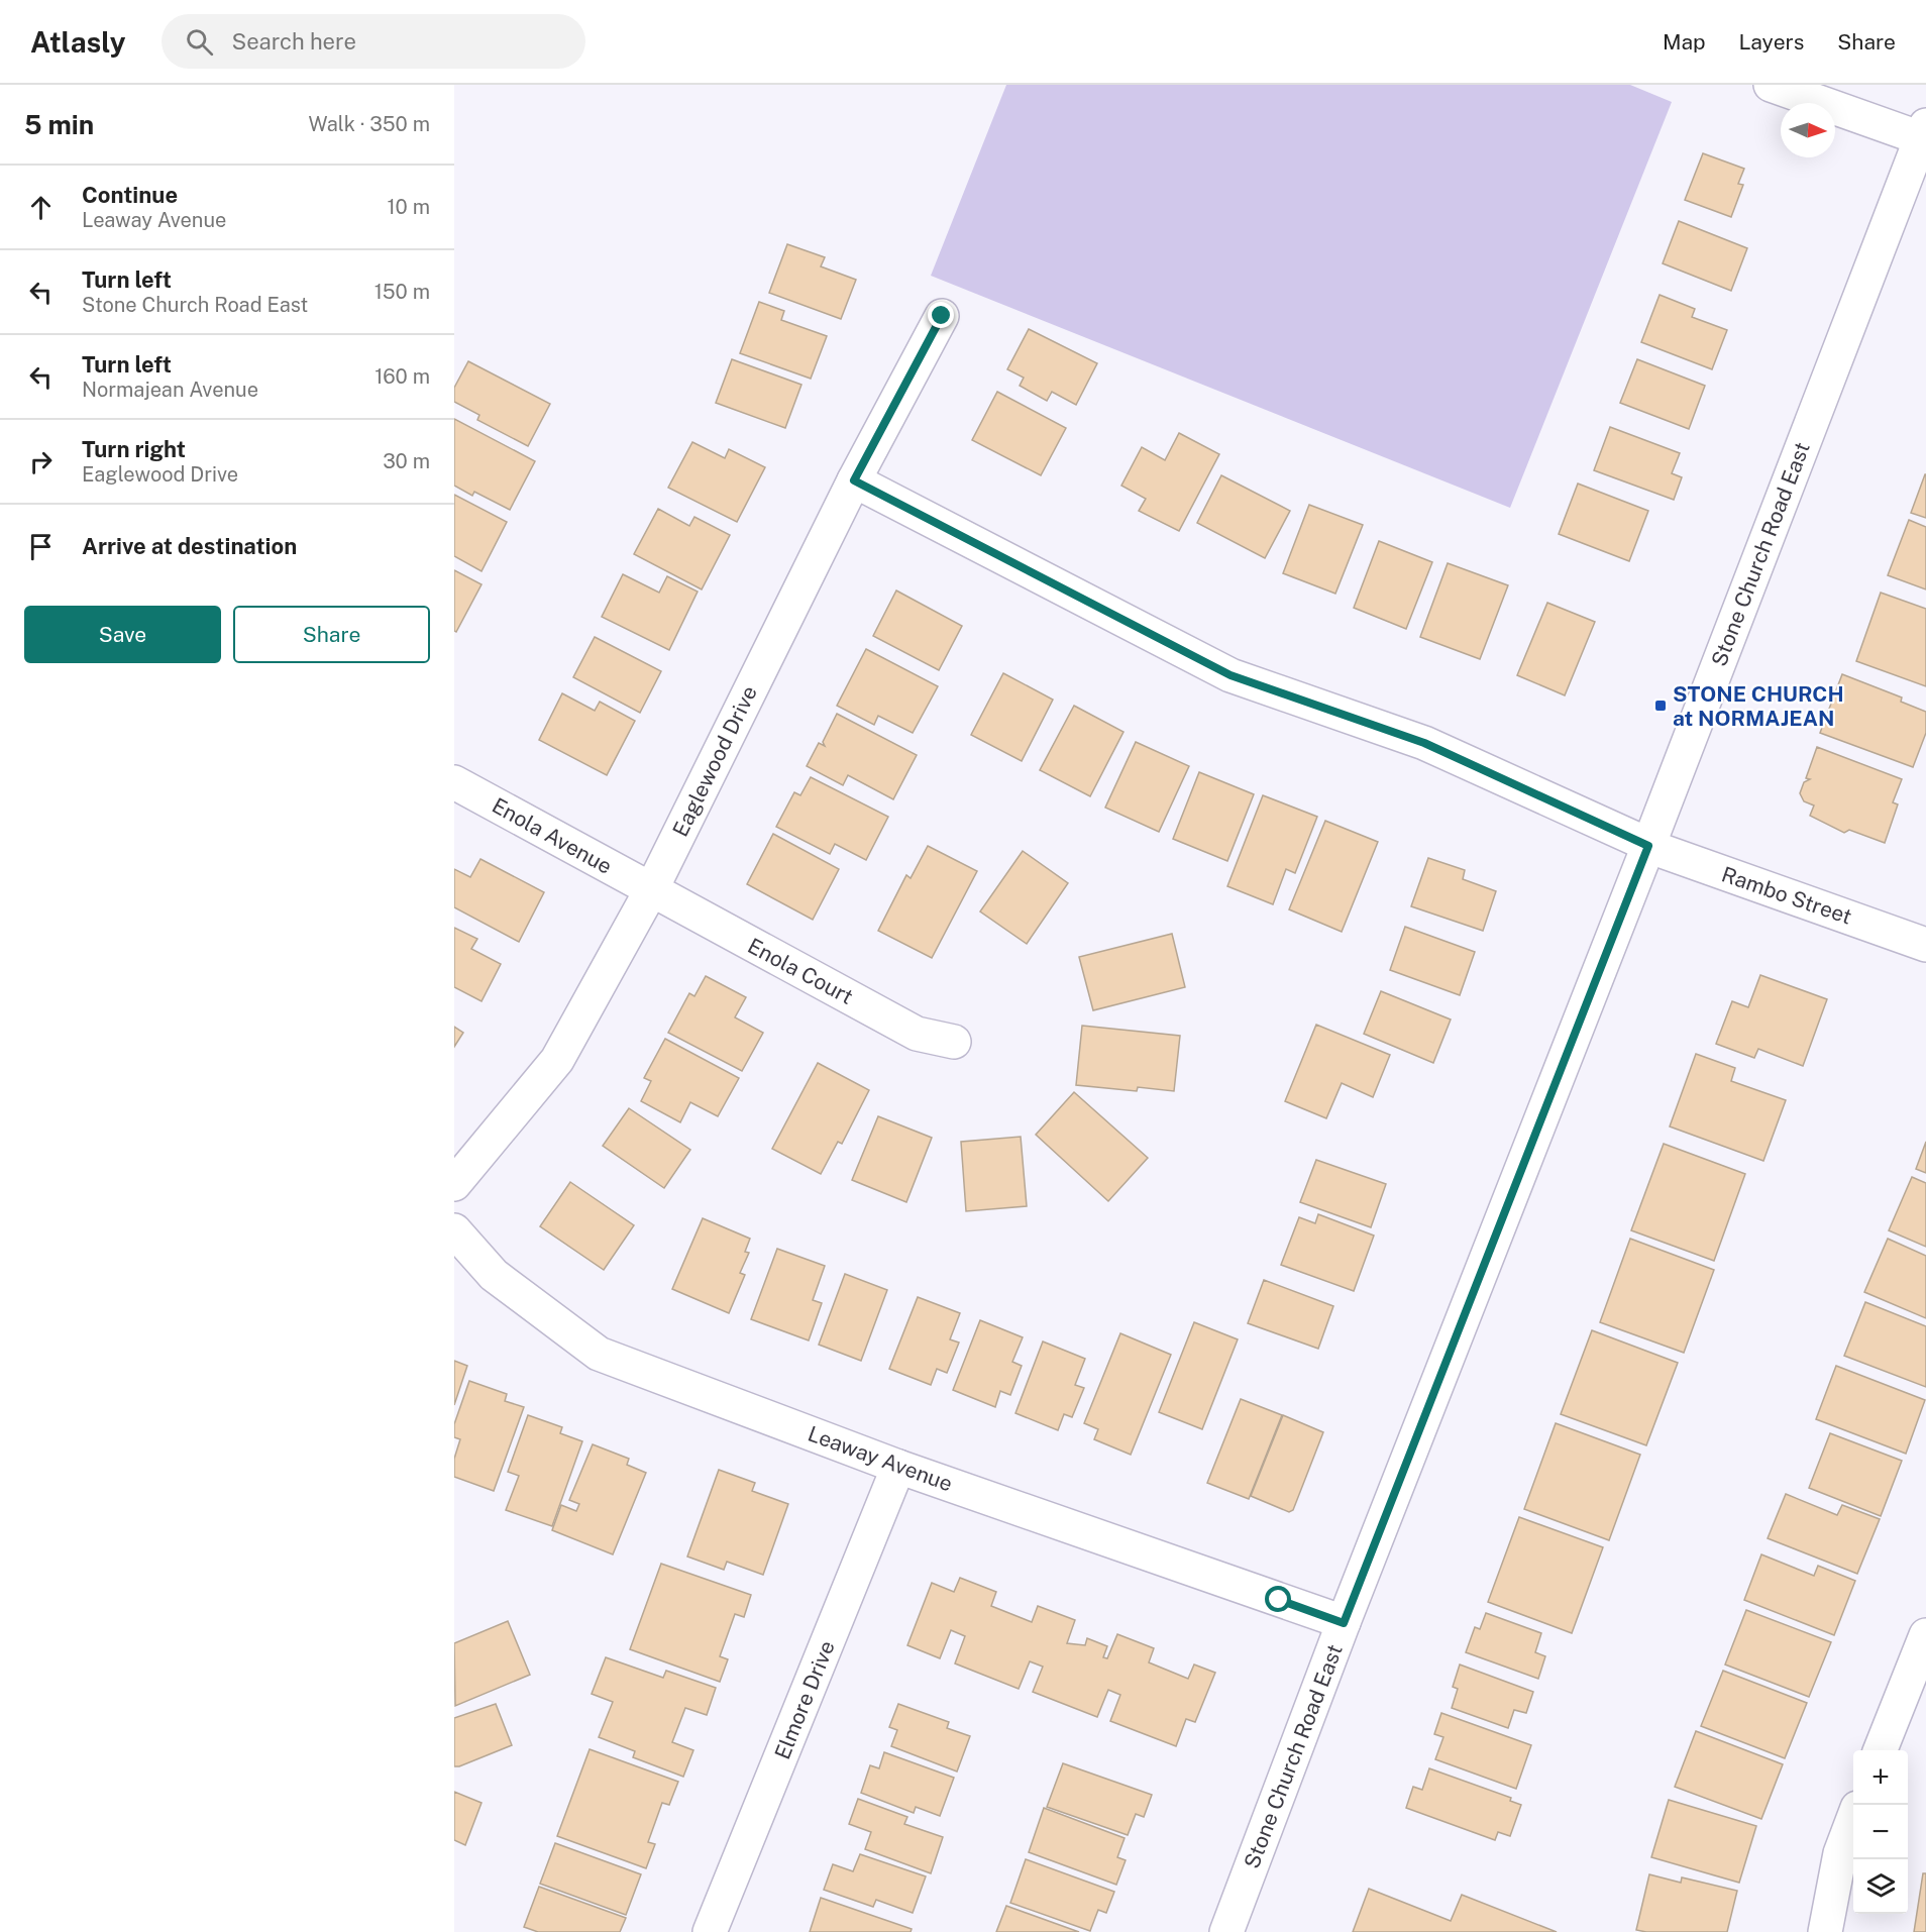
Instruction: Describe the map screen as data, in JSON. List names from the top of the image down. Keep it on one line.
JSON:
{"streets":{"street":["Stone Church Road East","Eaglewood Drive","Enola Avenue","Rambo Street","Enola Court","Leaway Avenue","Elmore Drive"]},"crossings":[["Stone Church Road East","Rambo Street"],["Stone Church Road East","Leaway Avenue"],["Eaglewood Drive","Enola Avenue"],["Eaglewood Drive","Rambo Street"],["Eaglewood Drive","Enola Court"],["Enola Avenue","Enola Court"],["Leaway Avenue","Elmore Drive"]],"places":{"transit":["STONE CHURCH at NORMAJEAN"]},"north":"right","page":{"header":"Atlasly","search":"Search here","nav":["Map","Layers","Share"],"heading":["5 min","Walk · 350 m"],"list":[["Continue","Leaway Avenue","10 m"],["Turn left","Stone Church Road East","150 m"],["Turn left","Normajean Avenue","160 m"],["Turn right","Eaglewood Drive","30 m"],"Arrive at destination"],"buttons":["Save","Share"],"map_buttons":["+","−"]}}
